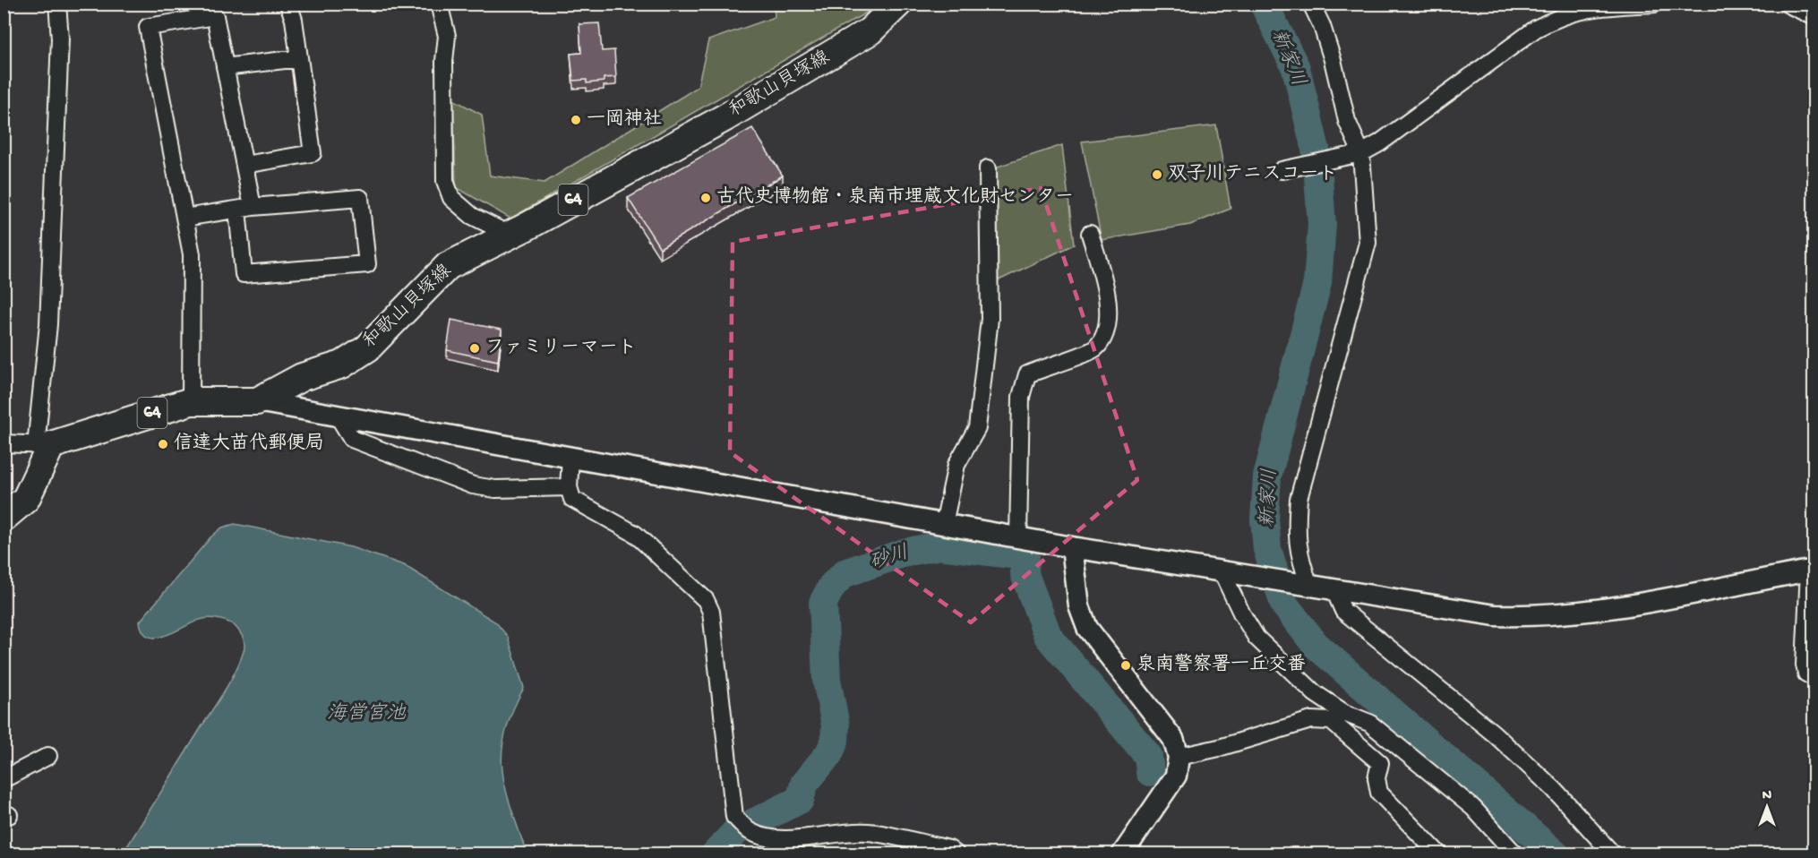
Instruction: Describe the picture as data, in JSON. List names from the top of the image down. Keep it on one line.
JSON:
{"streets":{"main road":["和歌山貝塚線","64"]},"water":["新家川","砂川","海営宮池"],"places":["一岡神社","双子川テニスコート","古代史博物館・泉南市埋蔵文化財センター","ファミリーマート","信達大苗代郵便局","泉南警察署一丘交番"],"north":"top"}
